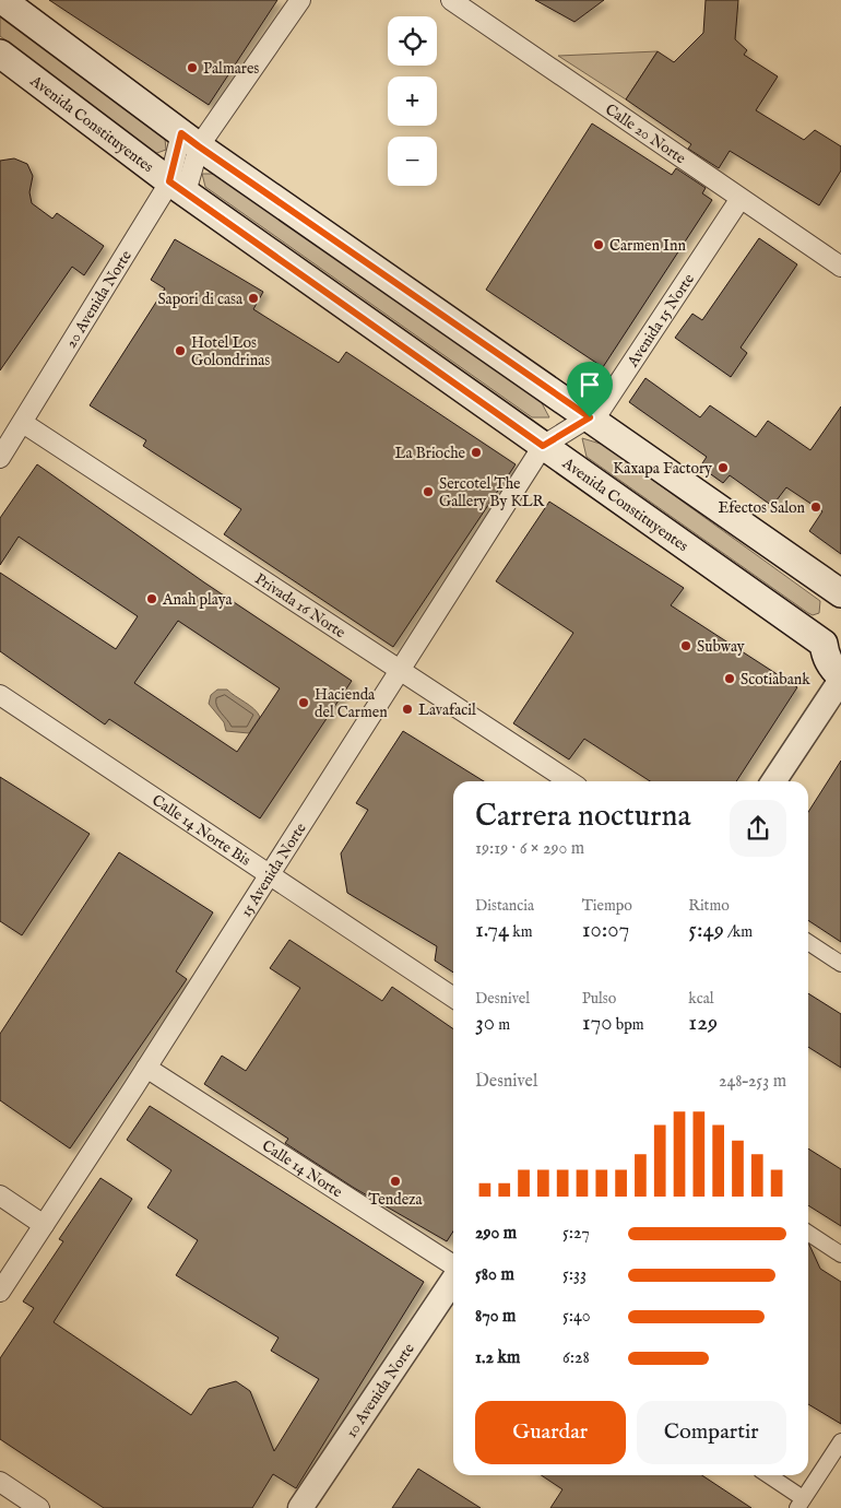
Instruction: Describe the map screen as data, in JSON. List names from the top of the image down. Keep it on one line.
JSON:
{"streets":{"main road":["Avenida Constituyentes"],"street":["Calle 20 Norte","20 Avenida Norte","Avenida 15 Norte","Privada 16 Norte","Calle 14 Norte Bis","15 Avenida Norte","Calle 14 Norte","10 Avenida Norte"]},"crossings":[["Avenida Constituyentes","20 Avenida Norte"],["Avenida Constituyentes","Avenida 15 Norte"],["Avenida Constituyentes","15 Avenida Norte"],["Calle 20 Norte","Avenida 15 Norte"],["20 Avenida Norte","Privada 16 Norte"],["Avenida 15 Norte","15 Avenida Norte"],["Privada 16 Norte","15 Avenida Norte"],["Calle 14 Norte Bis","15 Avenida Norte"],["15 Avenida Norte","Calle 14 Norte"]],"places":["Palmares","Carmen Inn","Sapori di casa","Hotel Los Golondrinas","La Brioche","Kaxapa Factory","Sercotel The Gallery By KLR","Efectos Salon","Anah playa","Subway","Scotiabank","Hacienda del Carmen","Lavafacil","Tendeza"],"page":{"map_buttons":["+","−"],"heading":["Carrera nocturna","19:19 · 6 × 290 m"],"stats":[["Distancia","1.74 km"],["Tiempo","10:07"],["Ritmo","5:49 /km"],["Desnivel","30 m"],["Pulso","170 bpm"],["kcal","129"]],"chart":["Desnivel","248–253 m"],"list":[{"name":"290 m","note":"5:27"},{"name":"580 m","note":"5:33"},{"name":"870 m","note":"5:40"},{"name":"1.2 km","note":"6:28"}],"buttons":["Guardar","Compartir"]}}
